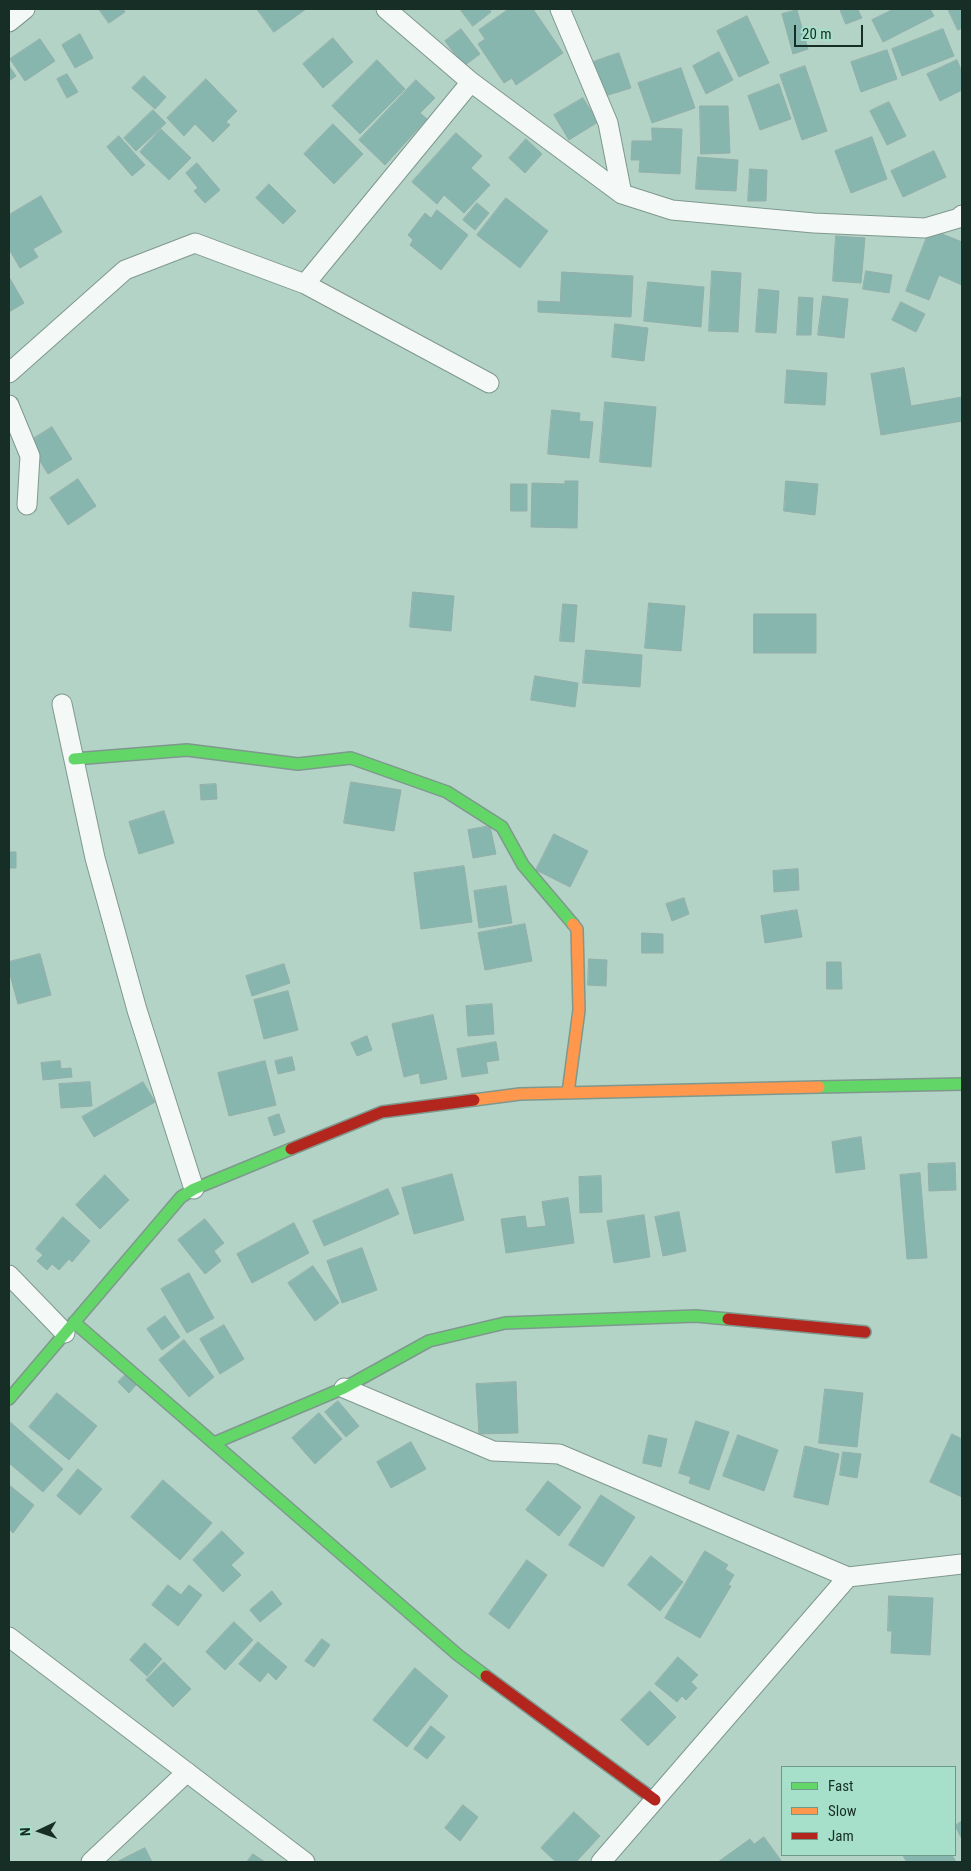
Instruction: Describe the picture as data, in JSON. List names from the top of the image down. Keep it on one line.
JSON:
{"legend":["Fast","Slow","Jam"],"scale_bar":"20 m","north":"left"}
